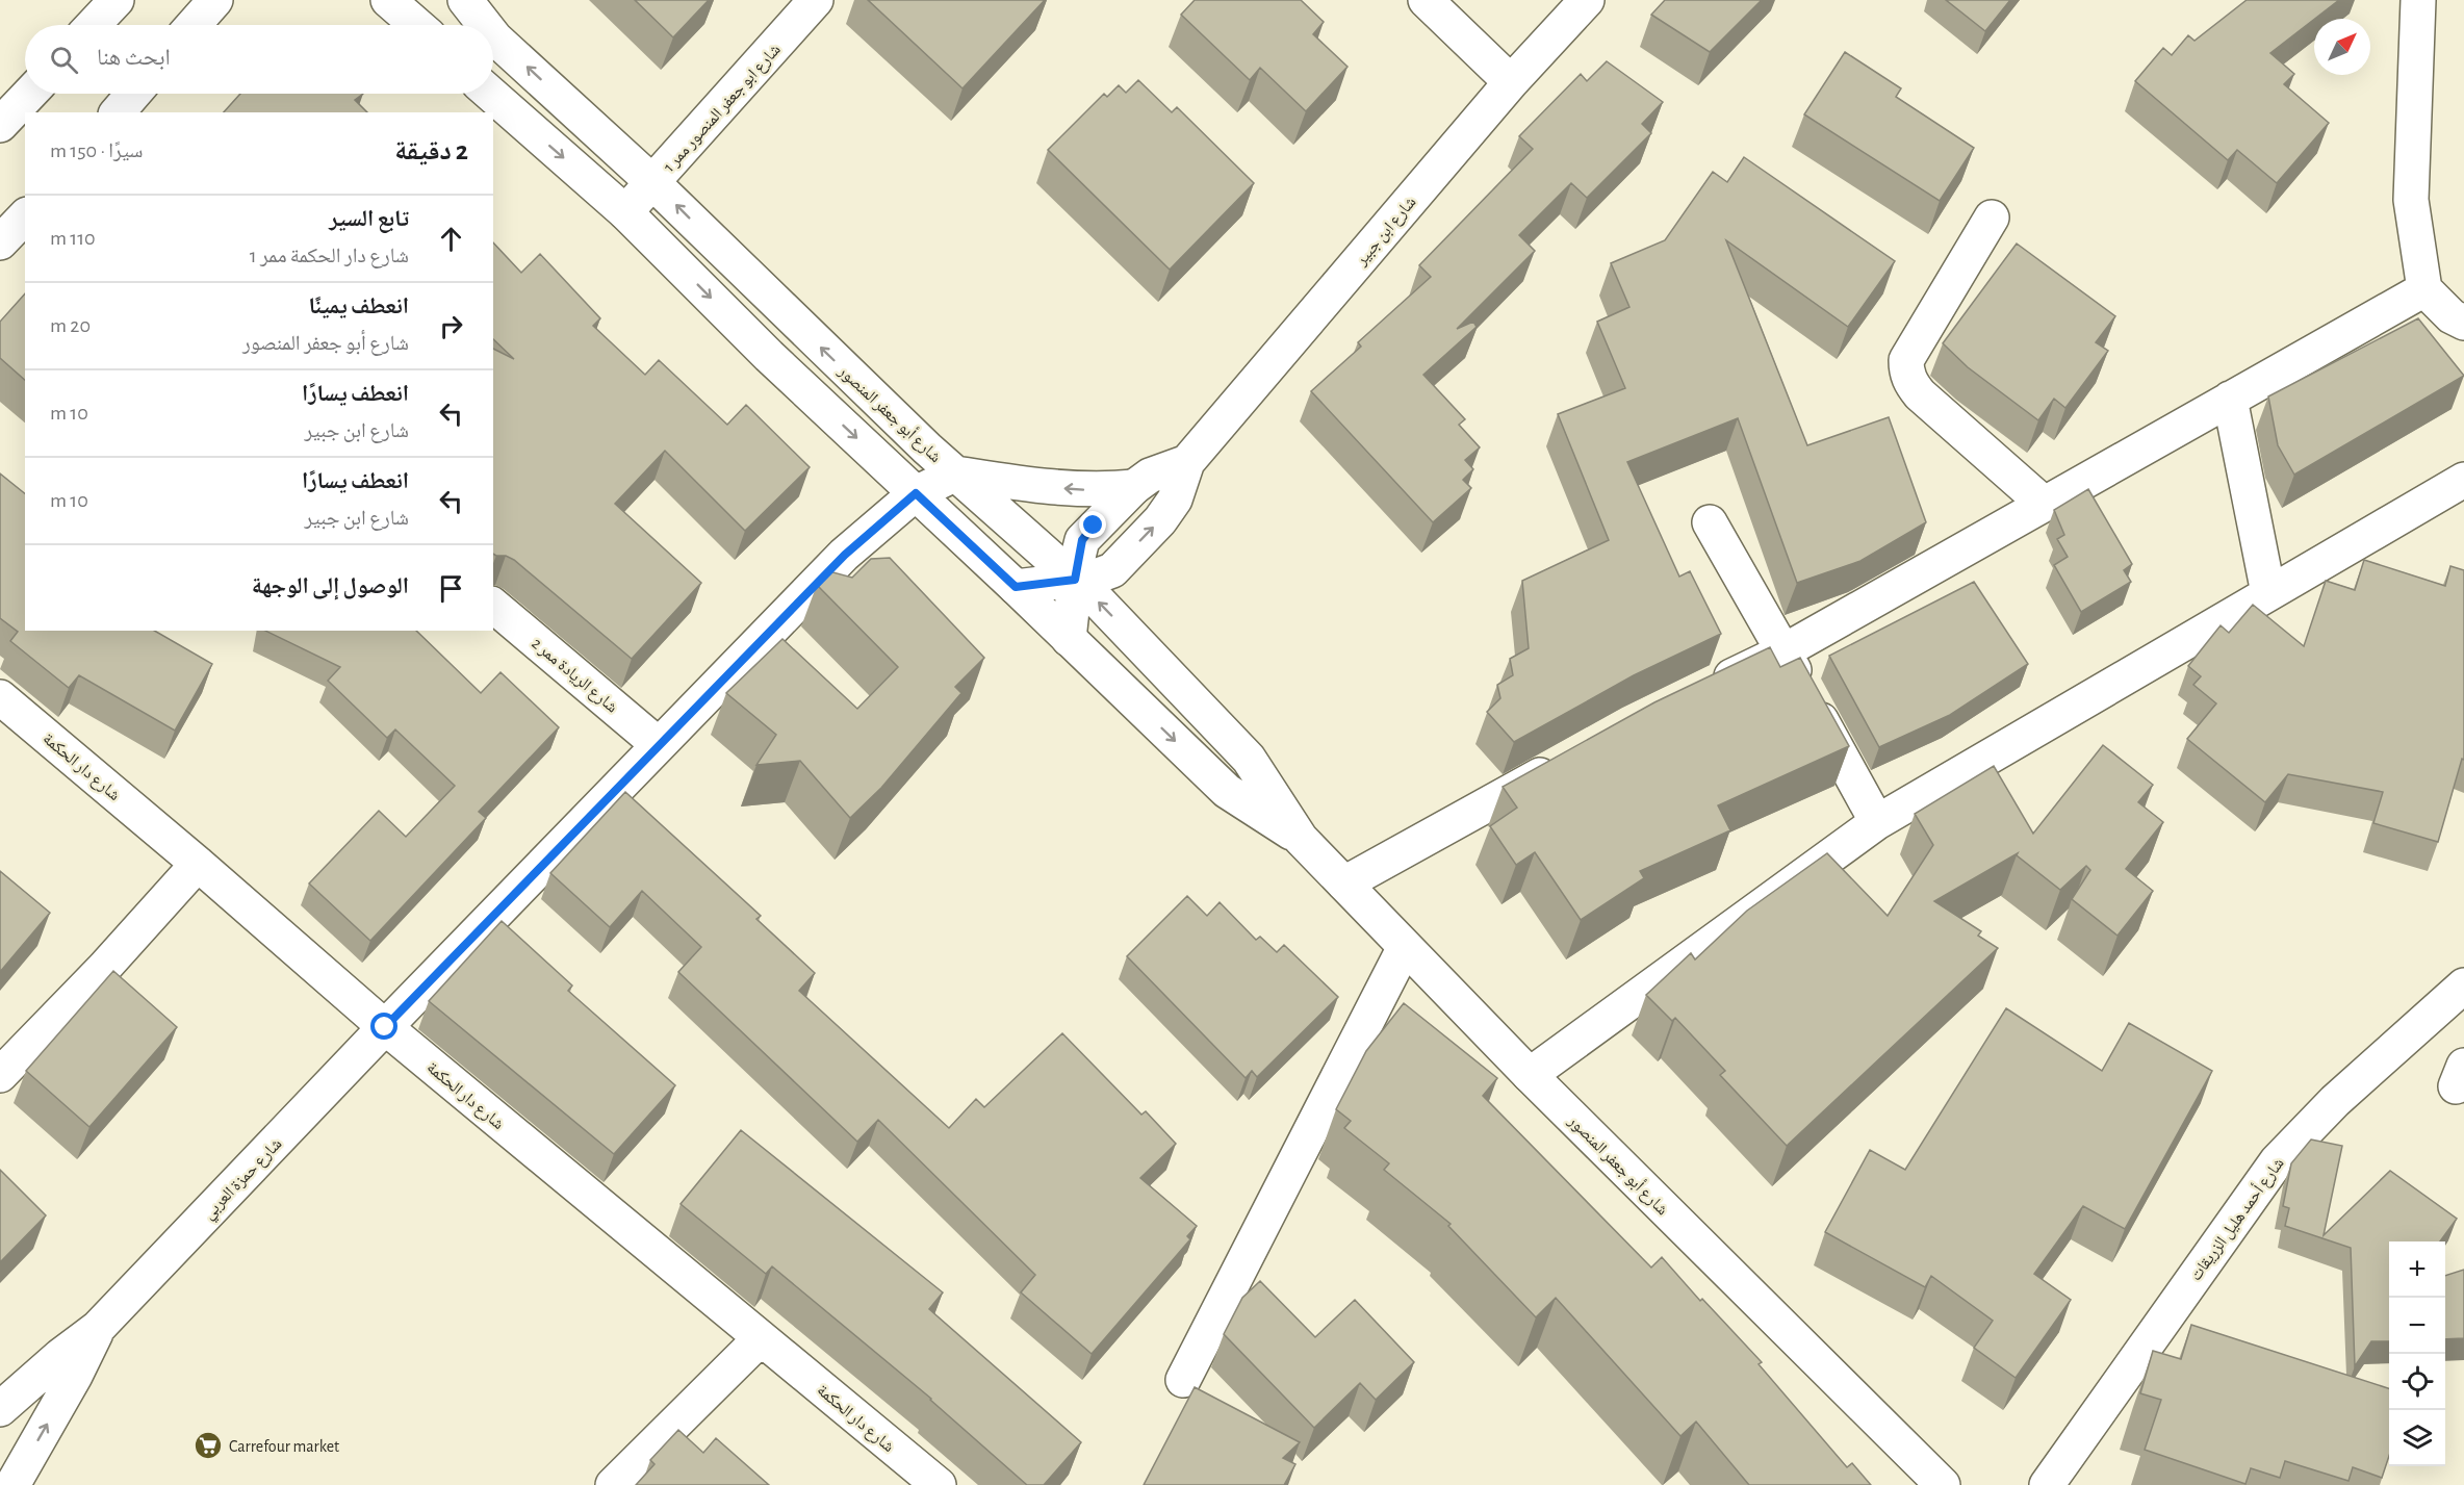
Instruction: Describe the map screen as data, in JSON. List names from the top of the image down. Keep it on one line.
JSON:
{"streets":{"street":["شارع ابو جعفر المنصور ممر 1","شارع ابن جبير","شارع أبو جعفر المنصور","شارع الريادة ممر 2","شارع دار الحكمة","شارع حمزة العربي","شارع أحمد هليل الزريقات"]},"crossings":[["شارع ابو جعفر المنصور ممر 1","شارع أبو جعفر المنصور"],["شارع ابن جبير","شارع أبو جعفر المنصور"],["شارع أبو جعفر المنصور","شارع حمزة العربي"],["شارع الريادة ممر 2","شارع حمزة العربي"],["شارع دار الحكمة","شارع حمزة العربي"]],"places":{"supermarket":["Carrefour market"]},"north":"top right","page":{"search":"ابحث هنا","heading":["2 دقيقة","سيرًا · 150 m"],"list":[["تابع السير","شارع دار الحكمة ممر 1","110 m"],["انعطف يمينًا","شارع أبو جعفر المنصور","20 m"],["انعطف يسارًا","شارع ابن جبير","10 m"],["انعطف يسارًا","شارع ابن جبير","10 m"],"الوصول إلى الوجهة"],"map_buttons":["+","−"]}}
